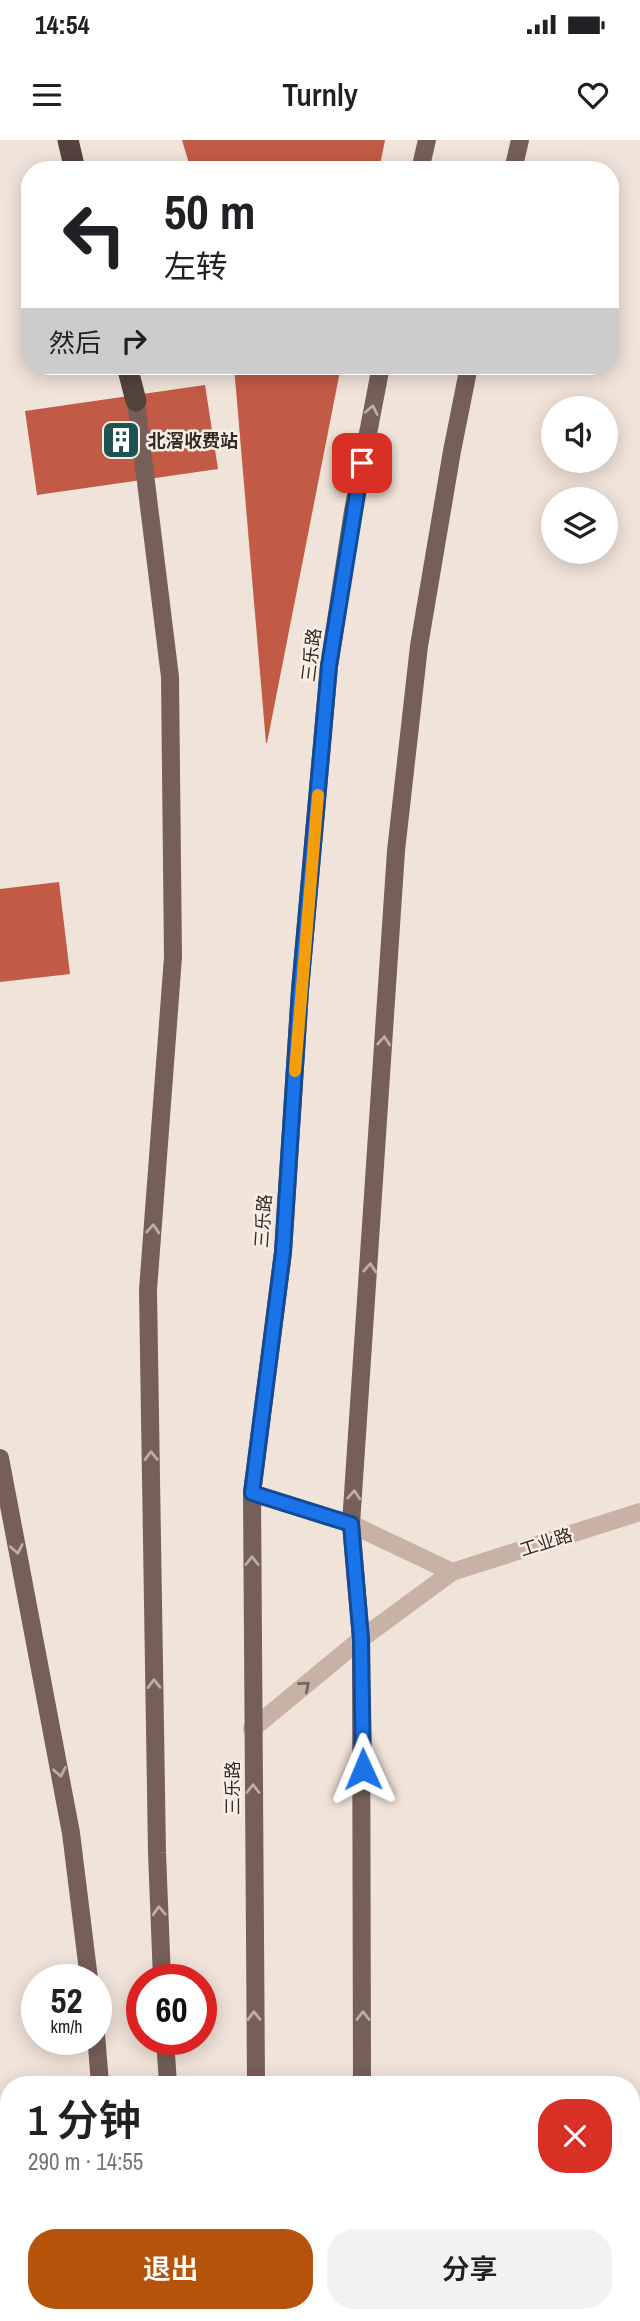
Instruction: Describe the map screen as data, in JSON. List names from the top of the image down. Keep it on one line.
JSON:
{"streets":{"main road":["三乐路"],"street":["工业路"]},"crossings":[["三乐路","工业路"]],"places":{"building":["北滘收费站"]},"page":{"status":"14:54","header":"Turnly","turn":["50 m","左转"],"then":"然后","speed":"52 km/h","limit":"60","heading":["1 分钟","290 m · 14:55"],"buttons":["退出","分享"]}}
